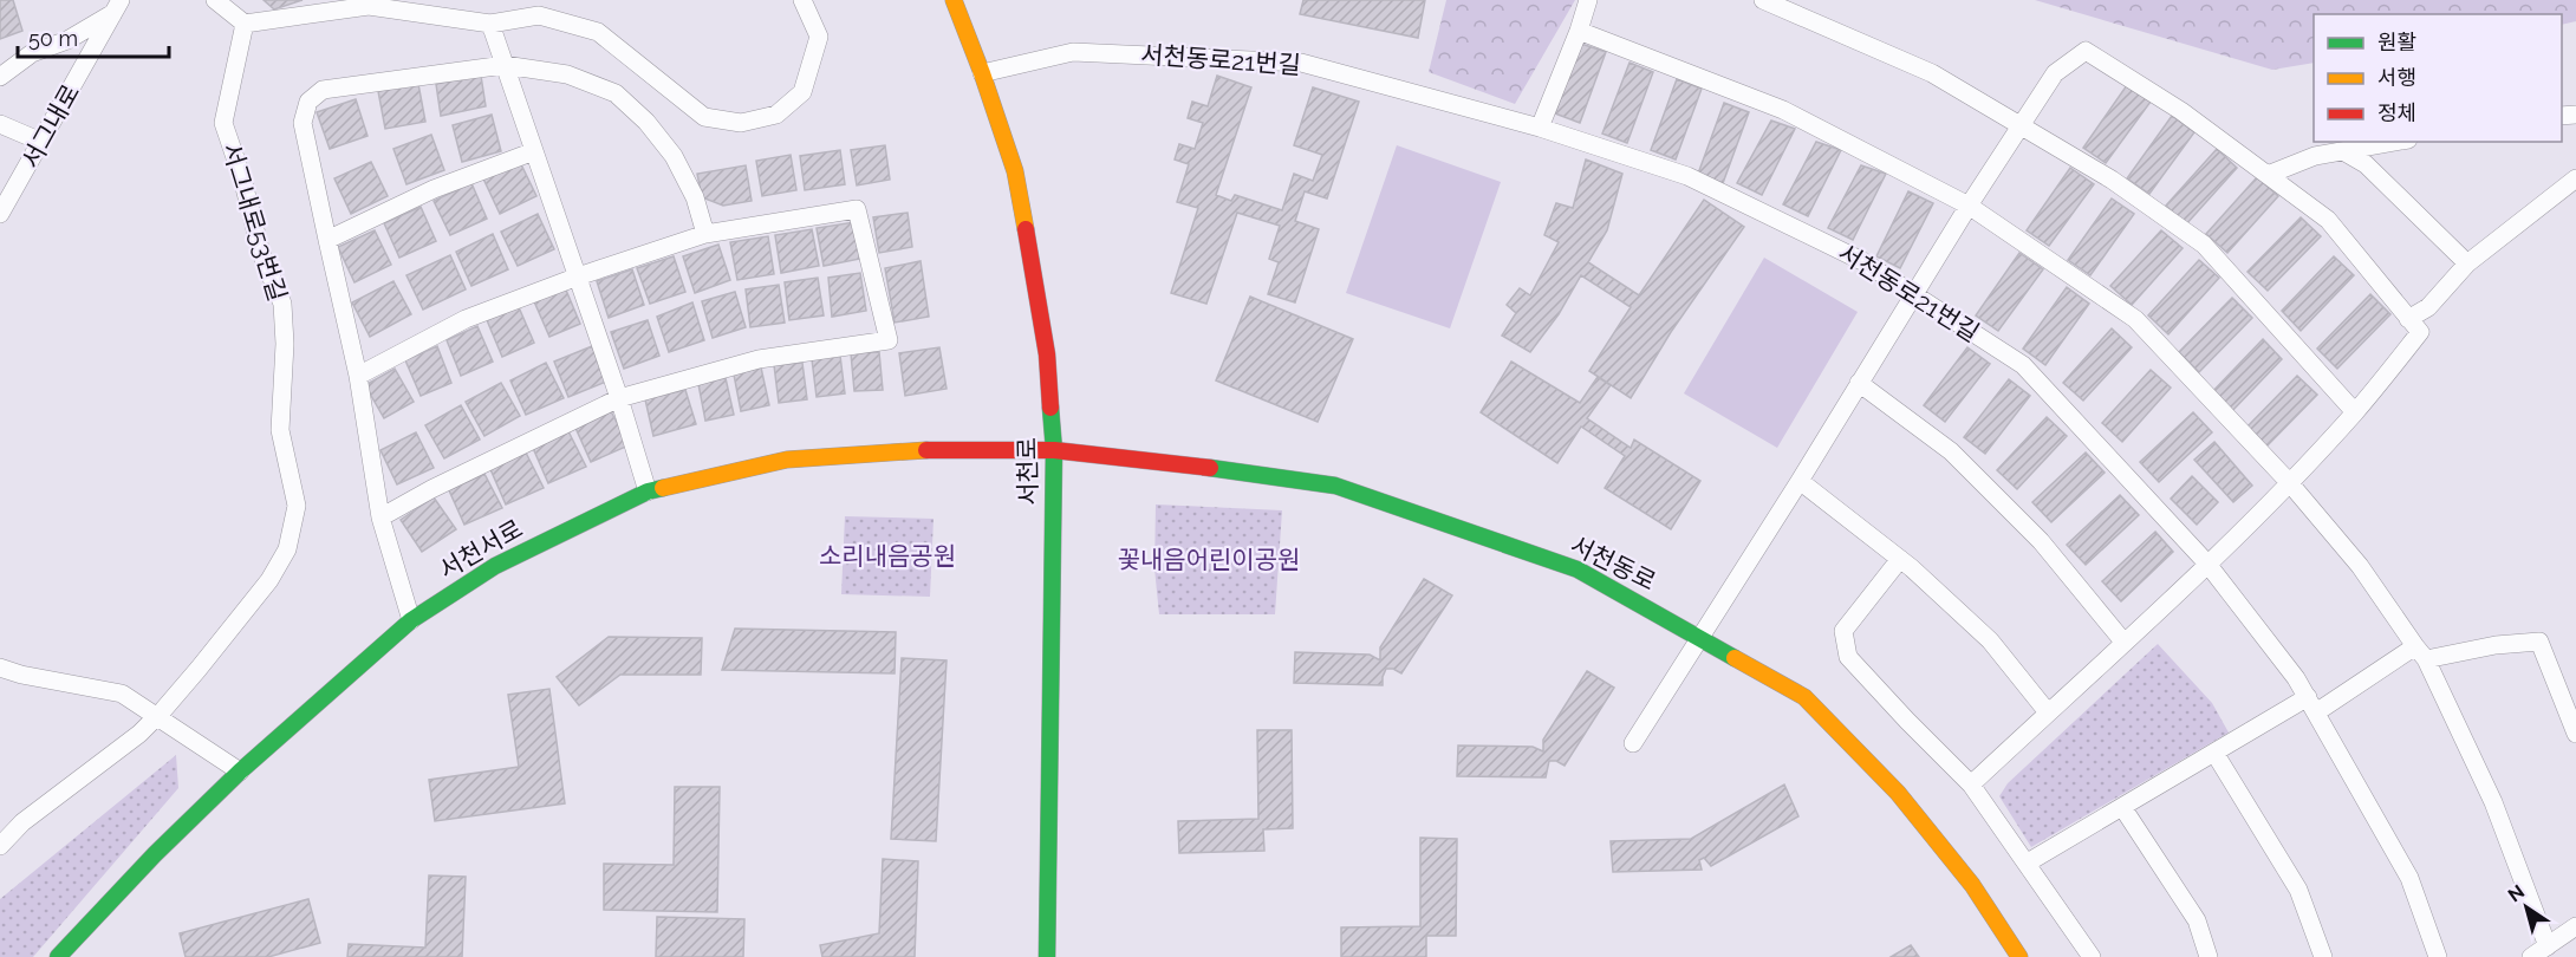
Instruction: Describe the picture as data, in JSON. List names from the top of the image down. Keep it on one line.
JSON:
{"streets":{"street":["서천동로21번길","서그내로","서그내로53번길","서천로","서천서로","서천동로"]},"crossings":[["서천동로21번길","서천로"],["서천로","서천서로"],["서천로","서천동로"],["서천서로","서천동로"]],"parks":["소리내음공원","꽃내음어린이공원"],"legend":["원활","서행","정체"],"scale_bar":"50 m","north":"top left"}
